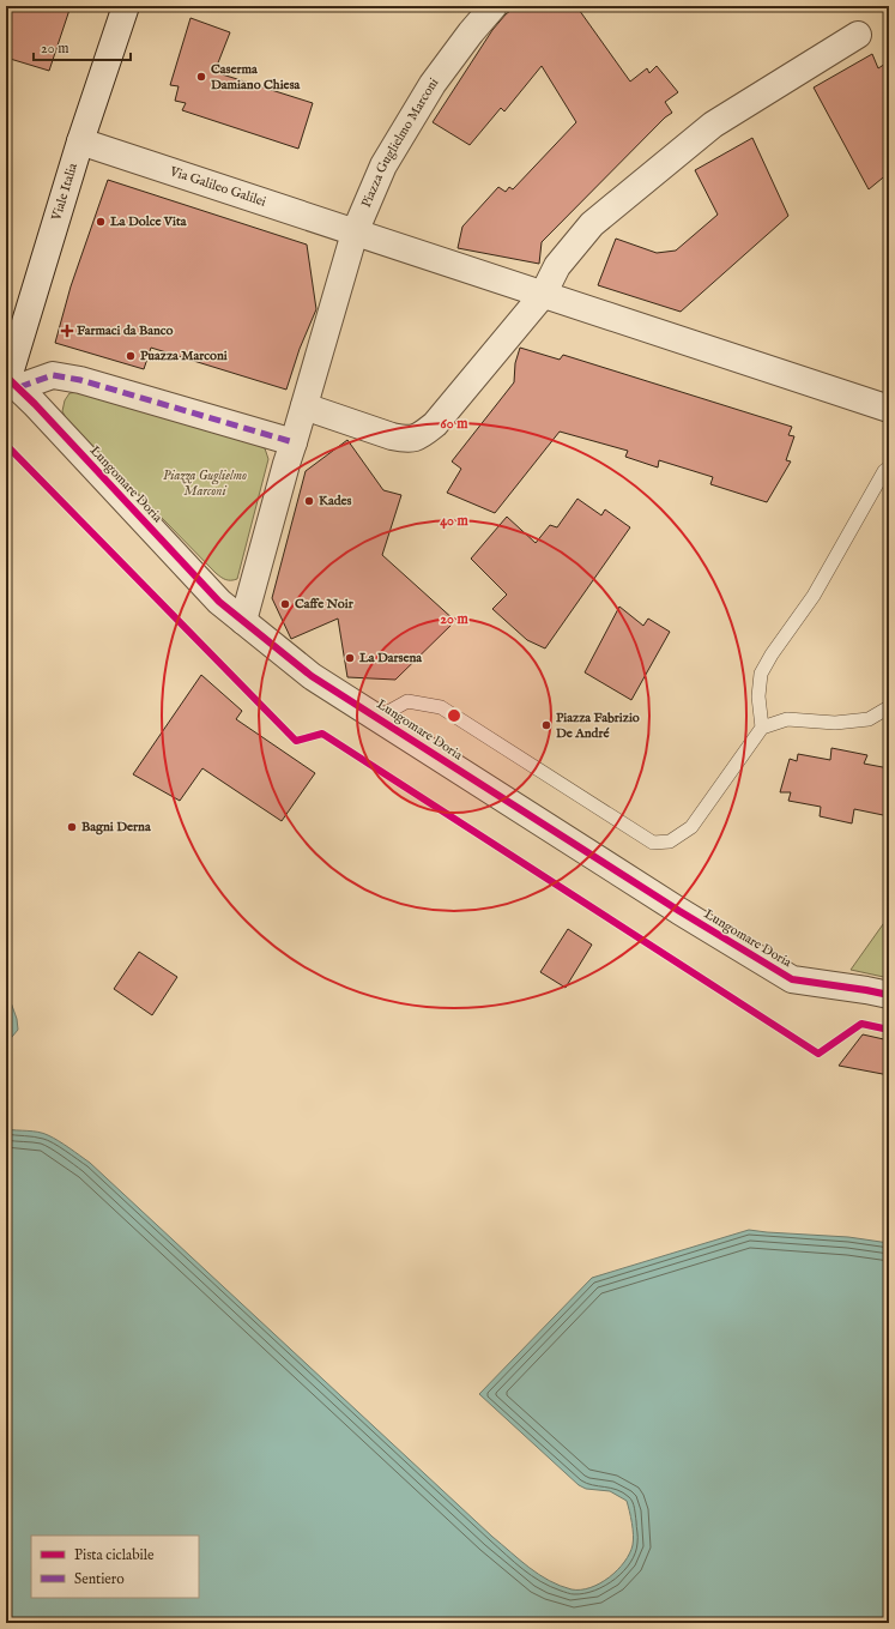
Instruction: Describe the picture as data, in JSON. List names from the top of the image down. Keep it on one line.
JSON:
{"streets":{"street":["Piazza Guglielmo Marconi","Via Galileo Galilei","Viale Italia","Lungomare Doria"]},"crossings":[["Piazza Guglielmo Marconi","Via Galileo Galilei"],["Piazza Guglielmo Marconi","Lungomare Doria"],["Via Galileo Galilei","Viale Italia"],["Viale Italia","Lungomare Doria"]],"parks":["Piazza Guglielmo Marconi"],"places":{"other":["Caserma Damiano Chiesa","La Dolce Vita","Puazza Marconi","Kades","Caffe Noir","La Darsena","Piazza Fabrizio De André","Bagni Derna"],"health":["Farmaci da Banco"]},"legend":["Pista ciclabile","Sentiero"],"scale_bar":"20 m","rings":["60 m","40 m","20 m"]}
